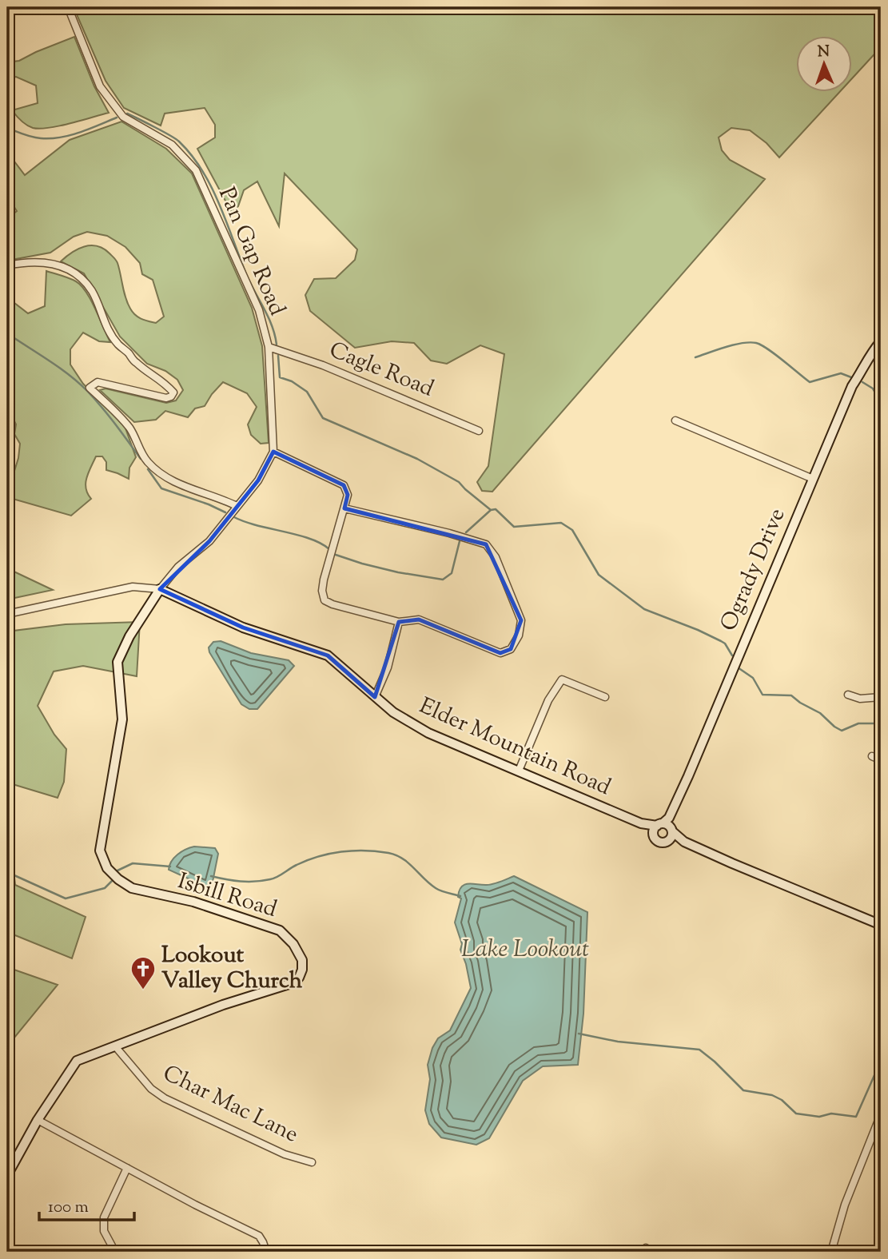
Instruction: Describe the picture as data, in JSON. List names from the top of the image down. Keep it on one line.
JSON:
{"streets":{"street":["Pan Gap Road","Cagle Road","Ogrady Drive","Elder Mountain Road","Isbill Road","Char Mac Lane"]},"crossings":[["Pan Gap Road","Cagle Road"],["Ogrady Drive","Elder Mountain Road"],["Elder Mountain Road","Isbill Road"],["Isbill Road","Char Mac Lane"]],"water":["Lake Lookout"],"places":{"church":["Lookout Valley Church"]},"scale_bar":"100 m","north":"top"}
